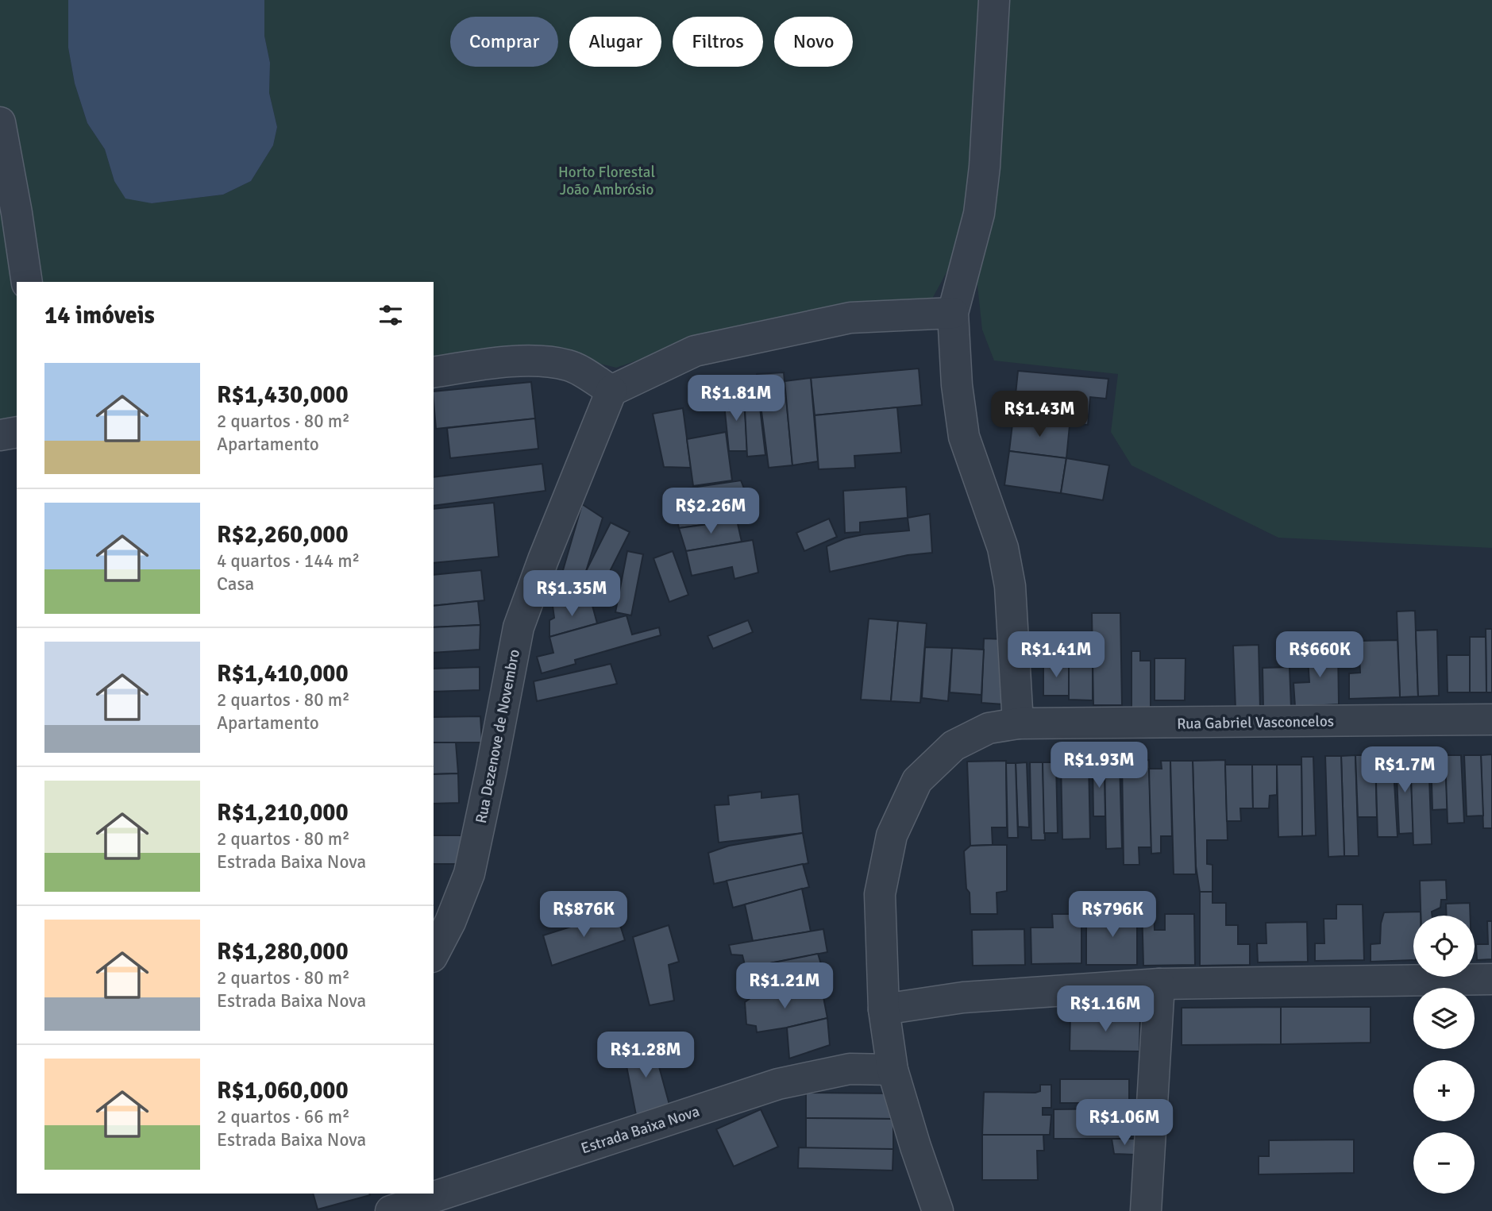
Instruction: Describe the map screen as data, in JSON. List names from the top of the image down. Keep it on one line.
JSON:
{"streets":{"street":["Rua Gabriel Vasconcelos","Rua Dezenove de Novembro","Estrada Baixa Nova"]},"crossings":[["Rua Gabriel Vasconcelos","Estrada Baixa Nova"]],"parks":["Horto Florestal João Ambrósio"],"page":{"chip":["Comprar","Alugar","Filtros","Novo"],"heading":"14 imóveis","list":[{"name":"R$1,430,000","note":"2 quartos · 80 m² · Apartamento"},{"name":"R$2,260,000","note":"4 quartos · 144 m² · Casa"},{"name":"R$1,410,000","note":"2 quartos · 80 m² · Apartamento"},{"name":"R$1,210,000","note":"2 quartos · 80 m² · Estrada Baixa Nova"},{"name":"R$1,280,000","note":"2 quartos · 80 m² · Estrada Baixa Nova"},{"name":"R$1,060,000","note":"2 quartos · 66 m² · Estrada Baixa Nova"}],"price":["R$1.81M","R$1.43M","R$2.26M","R$1.35M","R$1.41M","R$660K","R$1.93M","R$1.7M","R$876K","R$796K","R$1.21M","R$1.16M","R$1.28M","R$1.06M"],"map_buttons":["+","−"]}}
